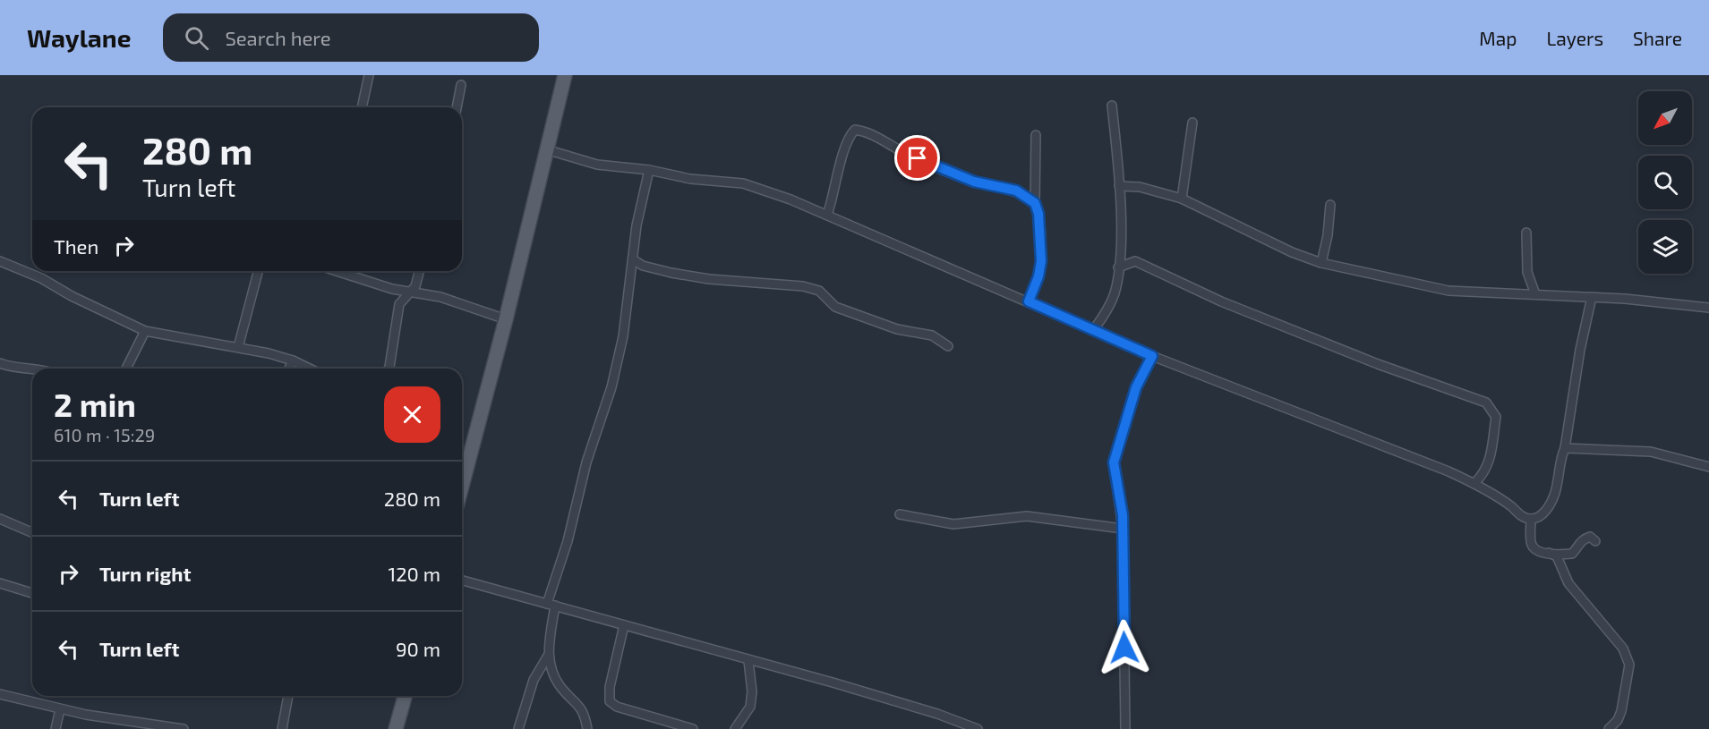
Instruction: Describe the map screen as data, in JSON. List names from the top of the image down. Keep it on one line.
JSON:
{"north":"bottom left","page":{"header":"Waylane","search":"Search here","nav":["Map","Layers","Share"],"turn":["280 m","Turn left"],"then":"Then","heading":["2 min","610 m · 15:29"],"list":[{"name":"Turn left","value":"280 m"},{"name":"Turn right","value":"120 m"},{"name":"Turn left","value":"90 m"}]}}
